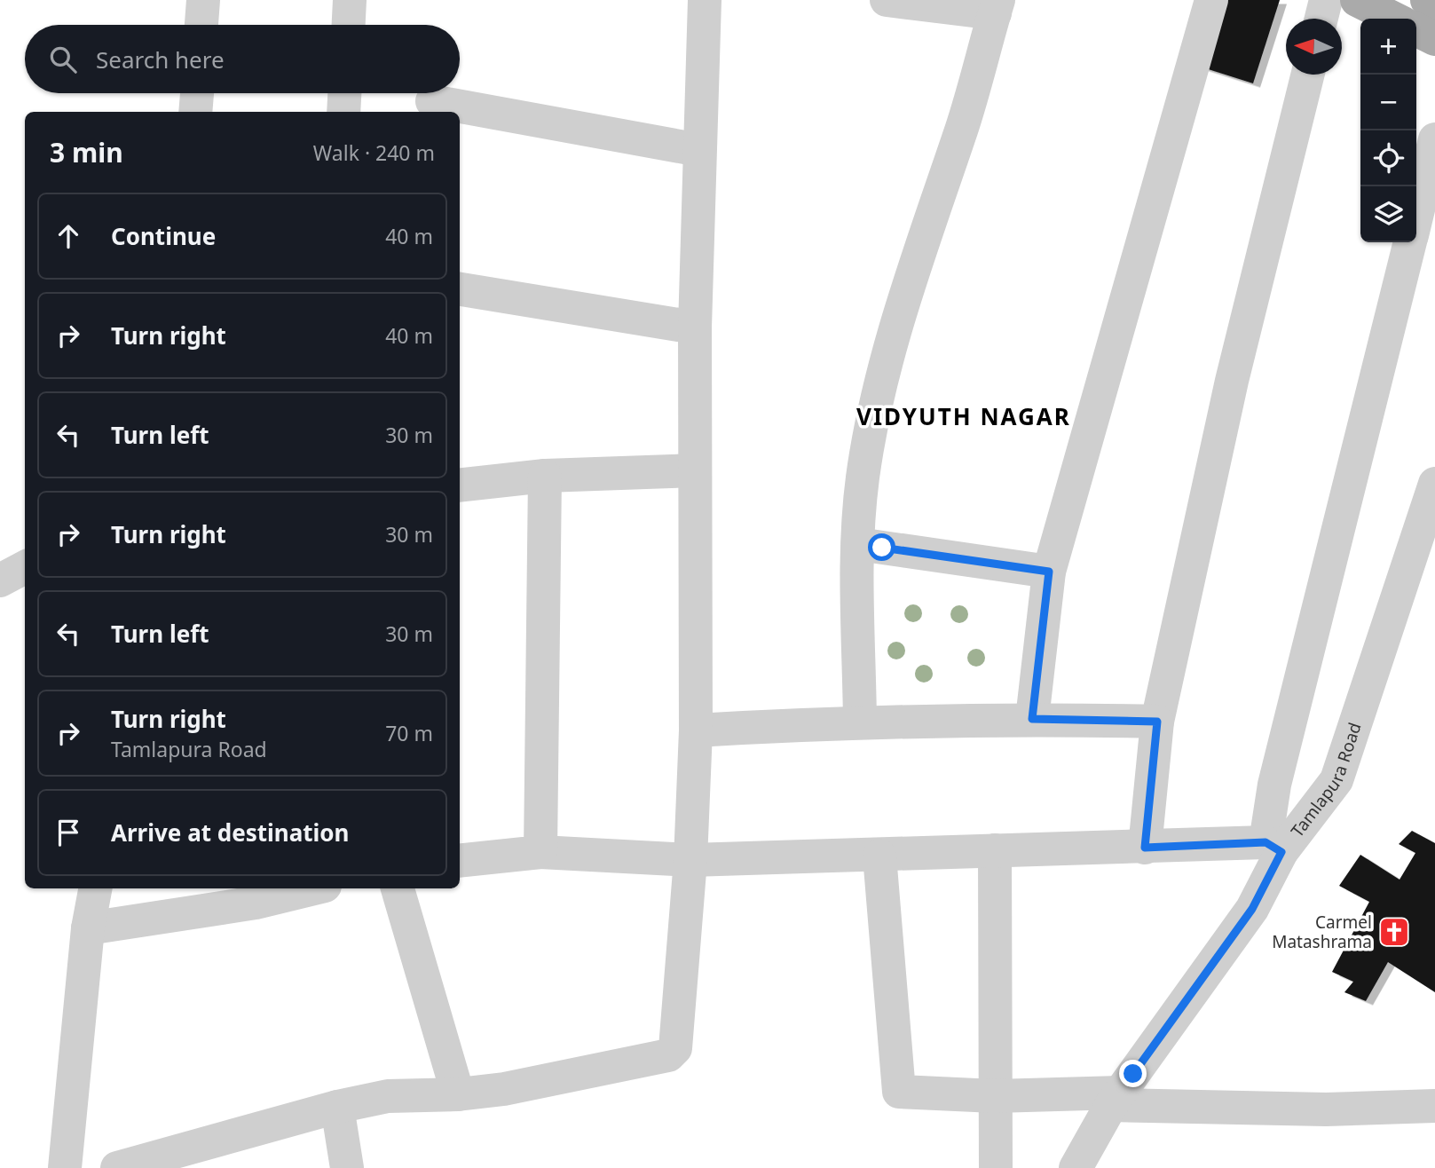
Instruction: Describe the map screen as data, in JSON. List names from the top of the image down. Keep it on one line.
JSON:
{"streets":{"street":["Tamlapura Road"]},"districts":["VIDYUTH NAGAR"],"places":{"church":["Carmel Matashrama"]},"north":"left","page":{"map_buttons":["+","−"],"search":"Search here","heading":["3 min","Walk · 240 m"],"list":[["Continue","40 m"],["Turn right","40 m"],["Turn left","30 m"],["Turn right","30 m"],["Turn left","30 m"],["Turn right","Tamlapura Road","70 m"],"Arrive at destination"]}}
